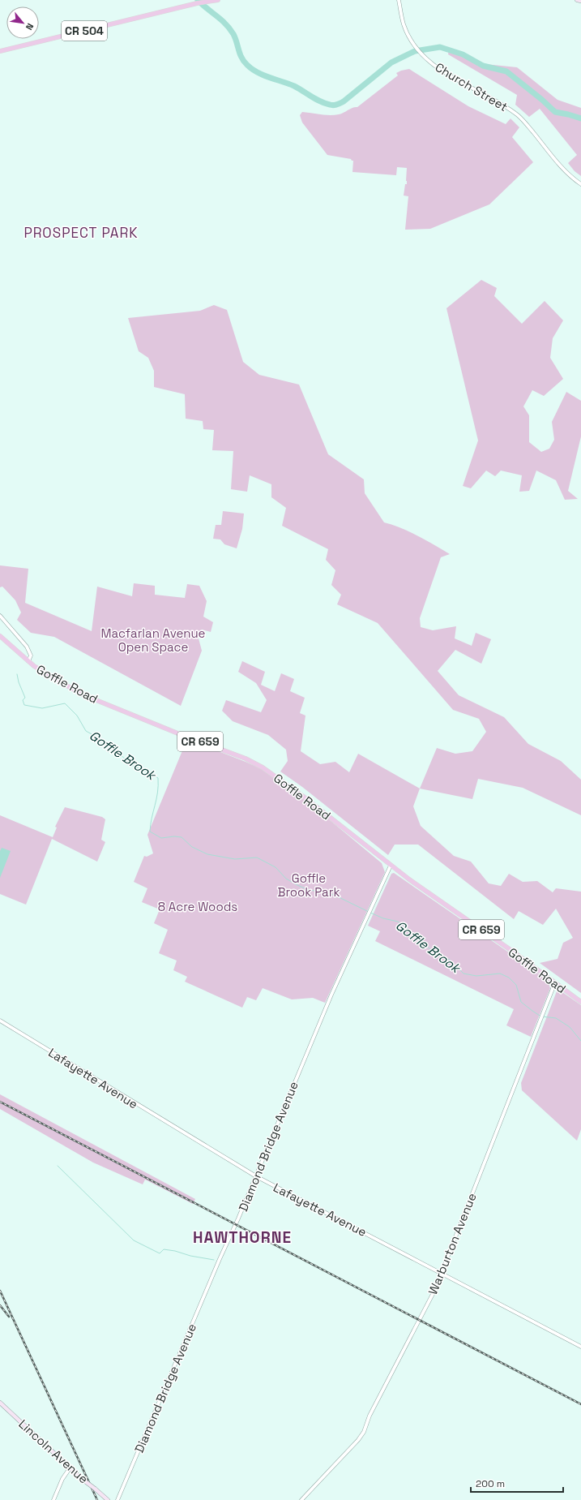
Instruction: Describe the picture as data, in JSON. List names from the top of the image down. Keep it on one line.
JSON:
{"streets":{"main road":["CR 504","Goffle Road","CR 659","Lincoln Avenue"],"street":["Church Street","Lafayette Avenue","Diamond Bridge Avenue","Warburton Avenue"]},"crossings":[["Goffle Road","Diamond Bridge Avenue"],["Goffle Road","Warburton Avenue"],["Lafayette Avenue","Diamond Bridge Avenue"],["Lafayette Avenue","Warburton Avenue"]],"districts":["PROSPECT PARK","HAWTHORNE"],"water":["Goffle Brook"],"parks":["Macfarlan Avenue Open Space","Goffle Brook Park","8 Acre Woods"],"scale_bar":"200 m","north":"bottom right"}
